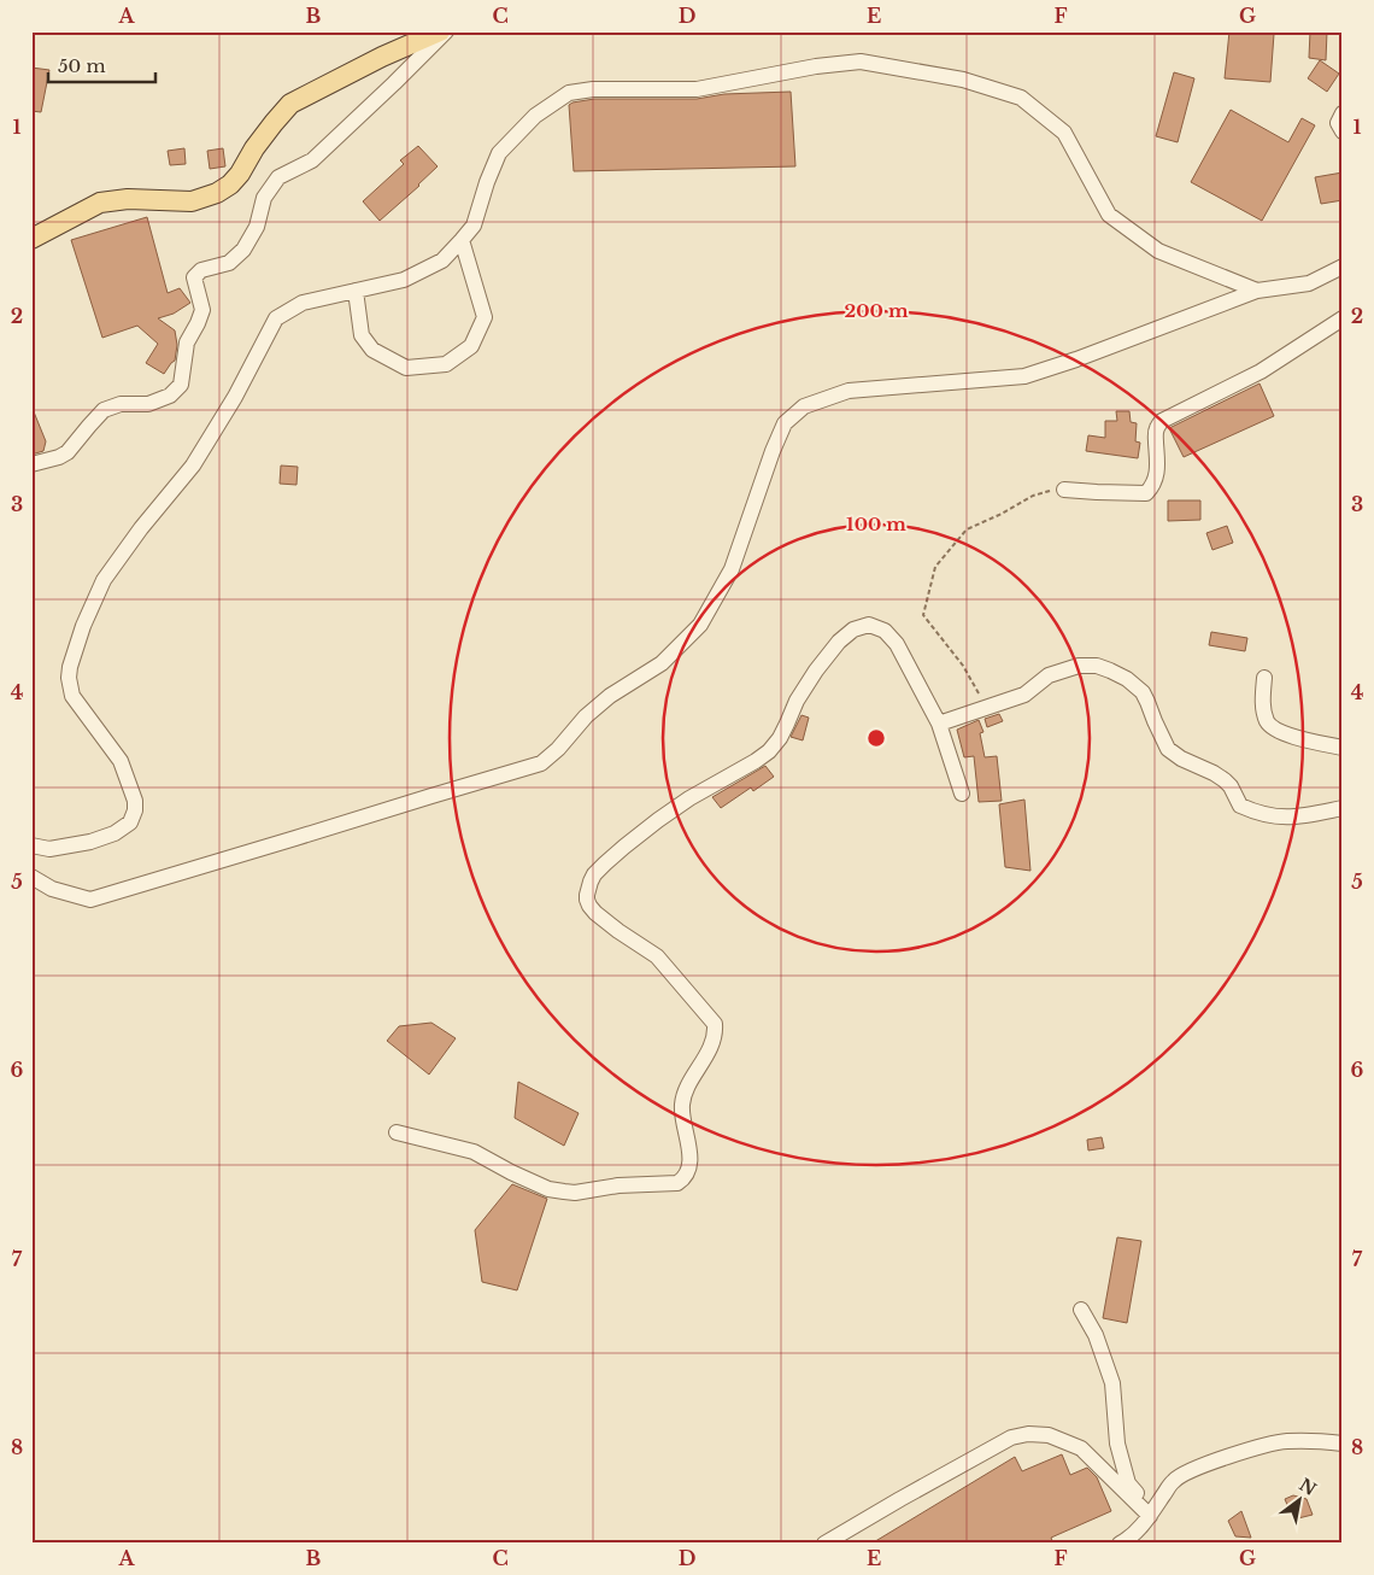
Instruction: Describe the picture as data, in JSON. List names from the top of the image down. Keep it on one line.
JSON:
{"scale_bar":"50 m","north":"top right","grid":{"columns":["A","B","C","D","E","F","G"],"rows":["1","2","3","4","5","6","7","8"]},"rings":["200 m","100 m"]}
